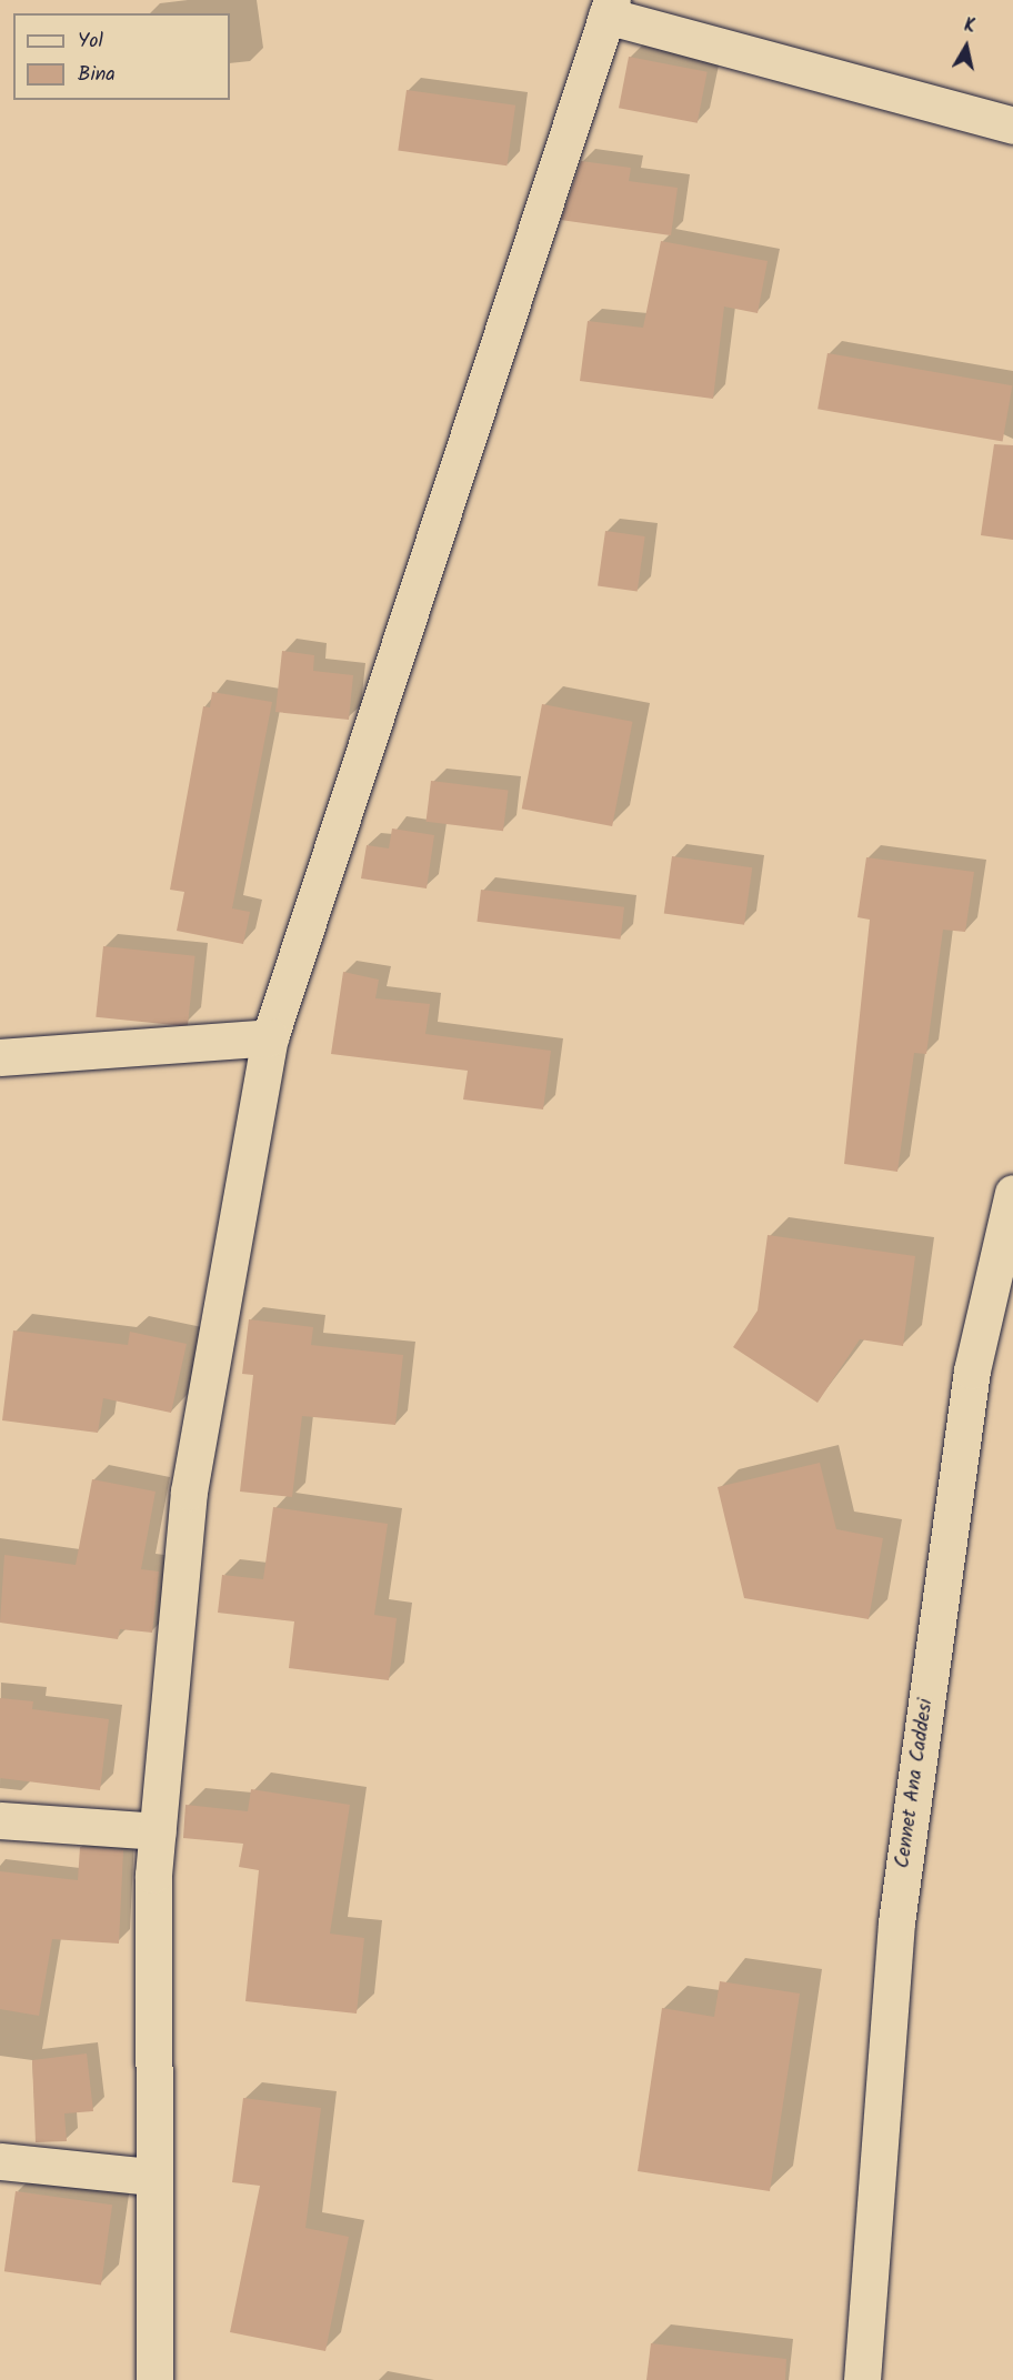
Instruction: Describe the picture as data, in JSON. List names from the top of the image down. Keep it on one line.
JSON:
{"streets":{"street":["Cennet Ana Caddesi"]},"legend":["Yol","Bina"],"north":"top"}
